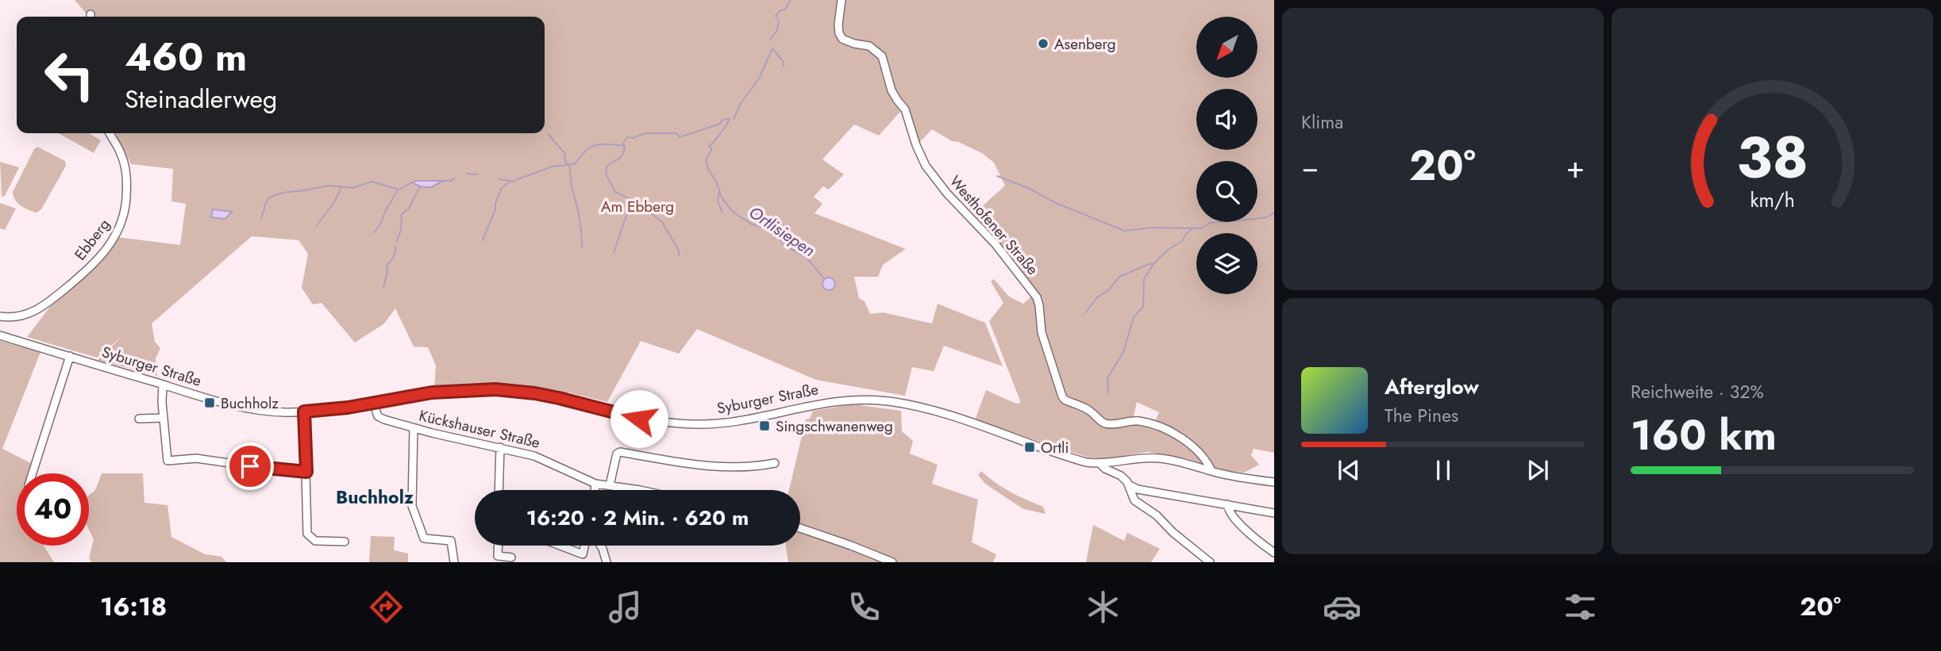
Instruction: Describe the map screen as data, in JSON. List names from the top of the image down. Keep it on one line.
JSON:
{"streets":{"street":["Westhofener Straße","Ebberg","Syburger Straße","Kückshauser Straße"]},"crossings":[["Westhofener Straße","Syburger Straße"],["Syburger Straße","Kückshauser Straße"]],"districts":["Buchholz"],"water":["Ortlisiepen"],"parks":["Am Ebberg"],"places":{"other":["Asenberg"],"transit":["Buchholz","Singschwanenweg","Ortli"]},"north":"bottom left","page":{"tile":["Klima",["Reichweite · 32%","160 km"]],"turn":["460 m","Steinadlerweg"],"heat":["−","20°","+"],"song":["Afterglow","The Pines"],"limit":"40","trip":"16:20 · 2 Min. · 620 m","tabs":["16:18","20°"],"gauge":["38","km/h"]}}
